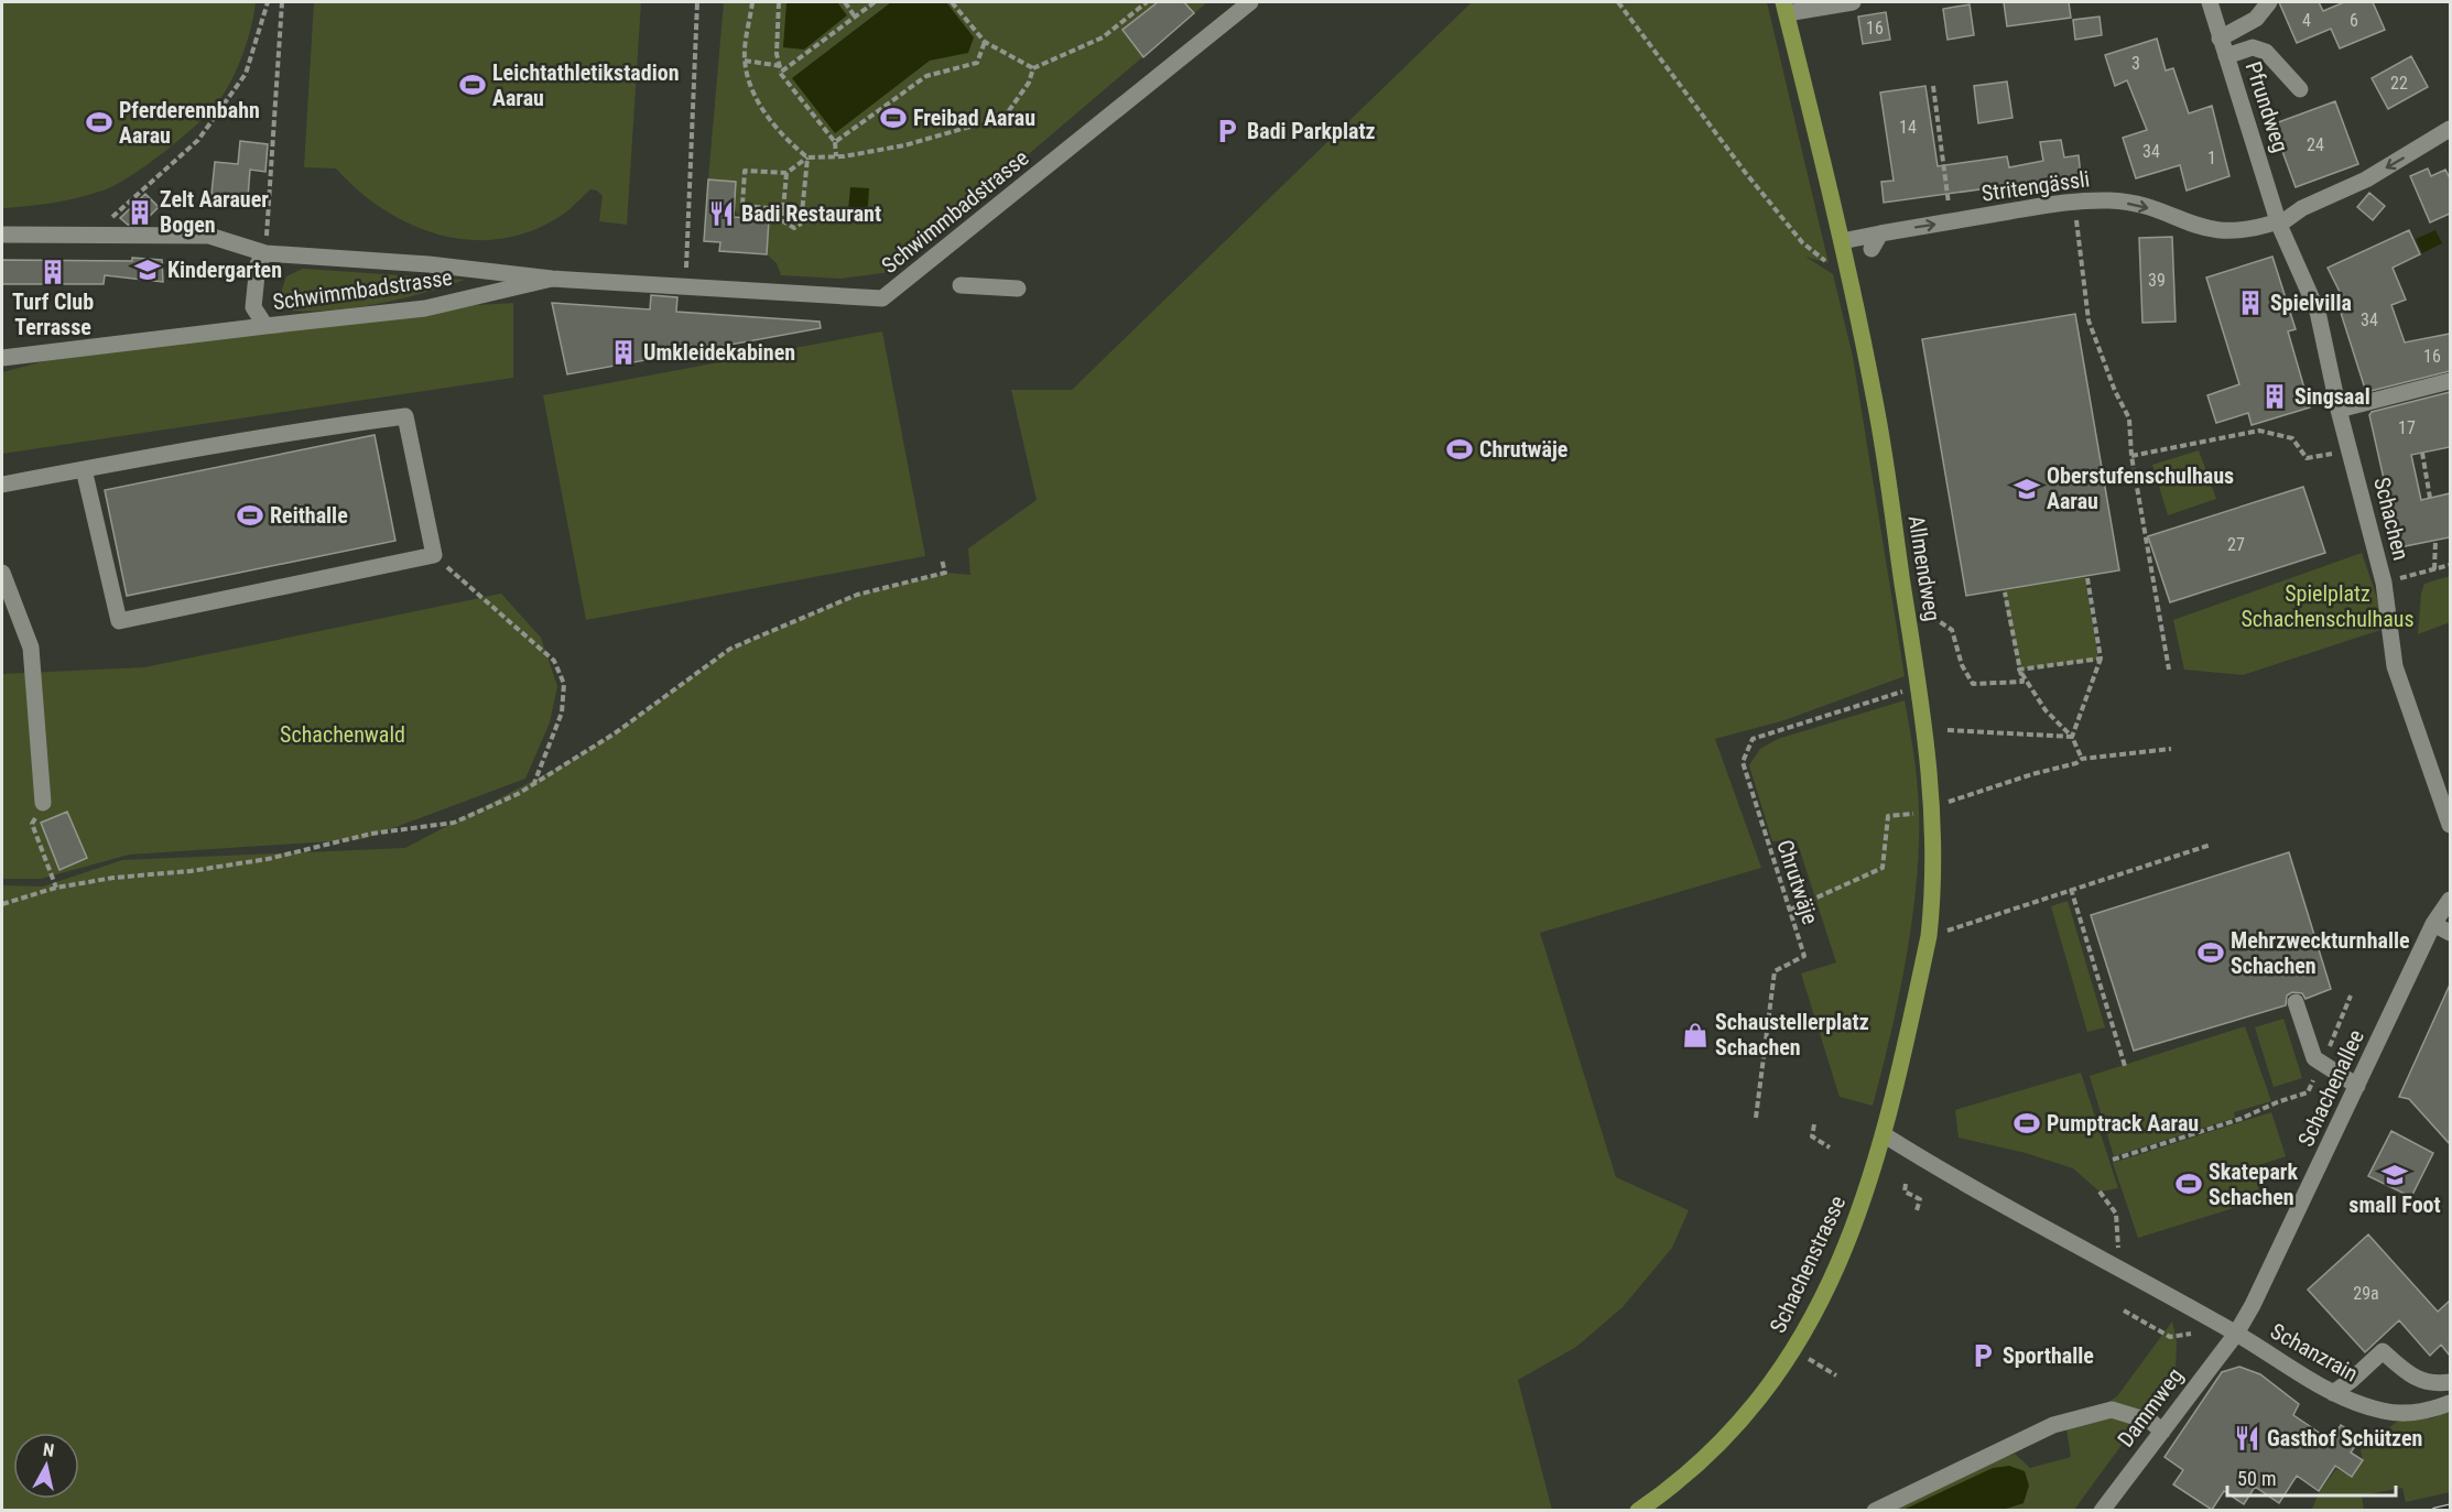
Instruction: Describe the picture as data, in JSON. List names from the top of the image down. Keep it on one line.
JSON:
{"streets":{"main road":["Allmendweg","Schachenstrasse"],"street":["Pfrundweg","Stritengässli","Schwimmbadstrasse","Schachen","Schachenallee","Schanzrain","Dammweg"],"path":["Chrutwäje"]},"crossings":[["Pfrundweg","Stritengässli"],["Pfrundweg","Schachen"],["Stritengässli","Schachen"],["Stritengässli","Allmendweg"],["Allmendweg","Chrutwäje"],["Allmendweg","Schachenstrasse"],["Allmendweg","Schanzrain"],["Schachenallee","Schanzrain"],["Schachenallee","Dammweg"],["Schachenstrasse","Schanzrain"],["Schanzrain","Dammweg"]],"parks":["Spielplatz Schachenschulhaus","Schachenwald"],"places":{"sports":["Leichtathletikstadion Aarau","Freibad Aarau","Pferderennbahn Aarau","Chrutwäje","Reithalle","Mehrzweckturnhalle Schachen","Pumptrack Aarau","Skatepark Schachen"],"parking":["Badi Parkplatz","Sporthalle"],"building":["Zelt Aarauer Bogen","Turf Club Terrasse","Spielvilla","Umkleidekabinen","Singsaal"],"restaurant":["Badi Restaurant","Gasthof Schützen"],"school or university":["Kindergarten","Oberstufenschulhaus Aarau","small Foot"],"shop":["Schaustellerplatz Schachen"]},"house_numbers":["4","6","16","3","22","14","24","34","1","39","34","16","17","27","29a"],"scale_bar":"50 m","north":"top"}
